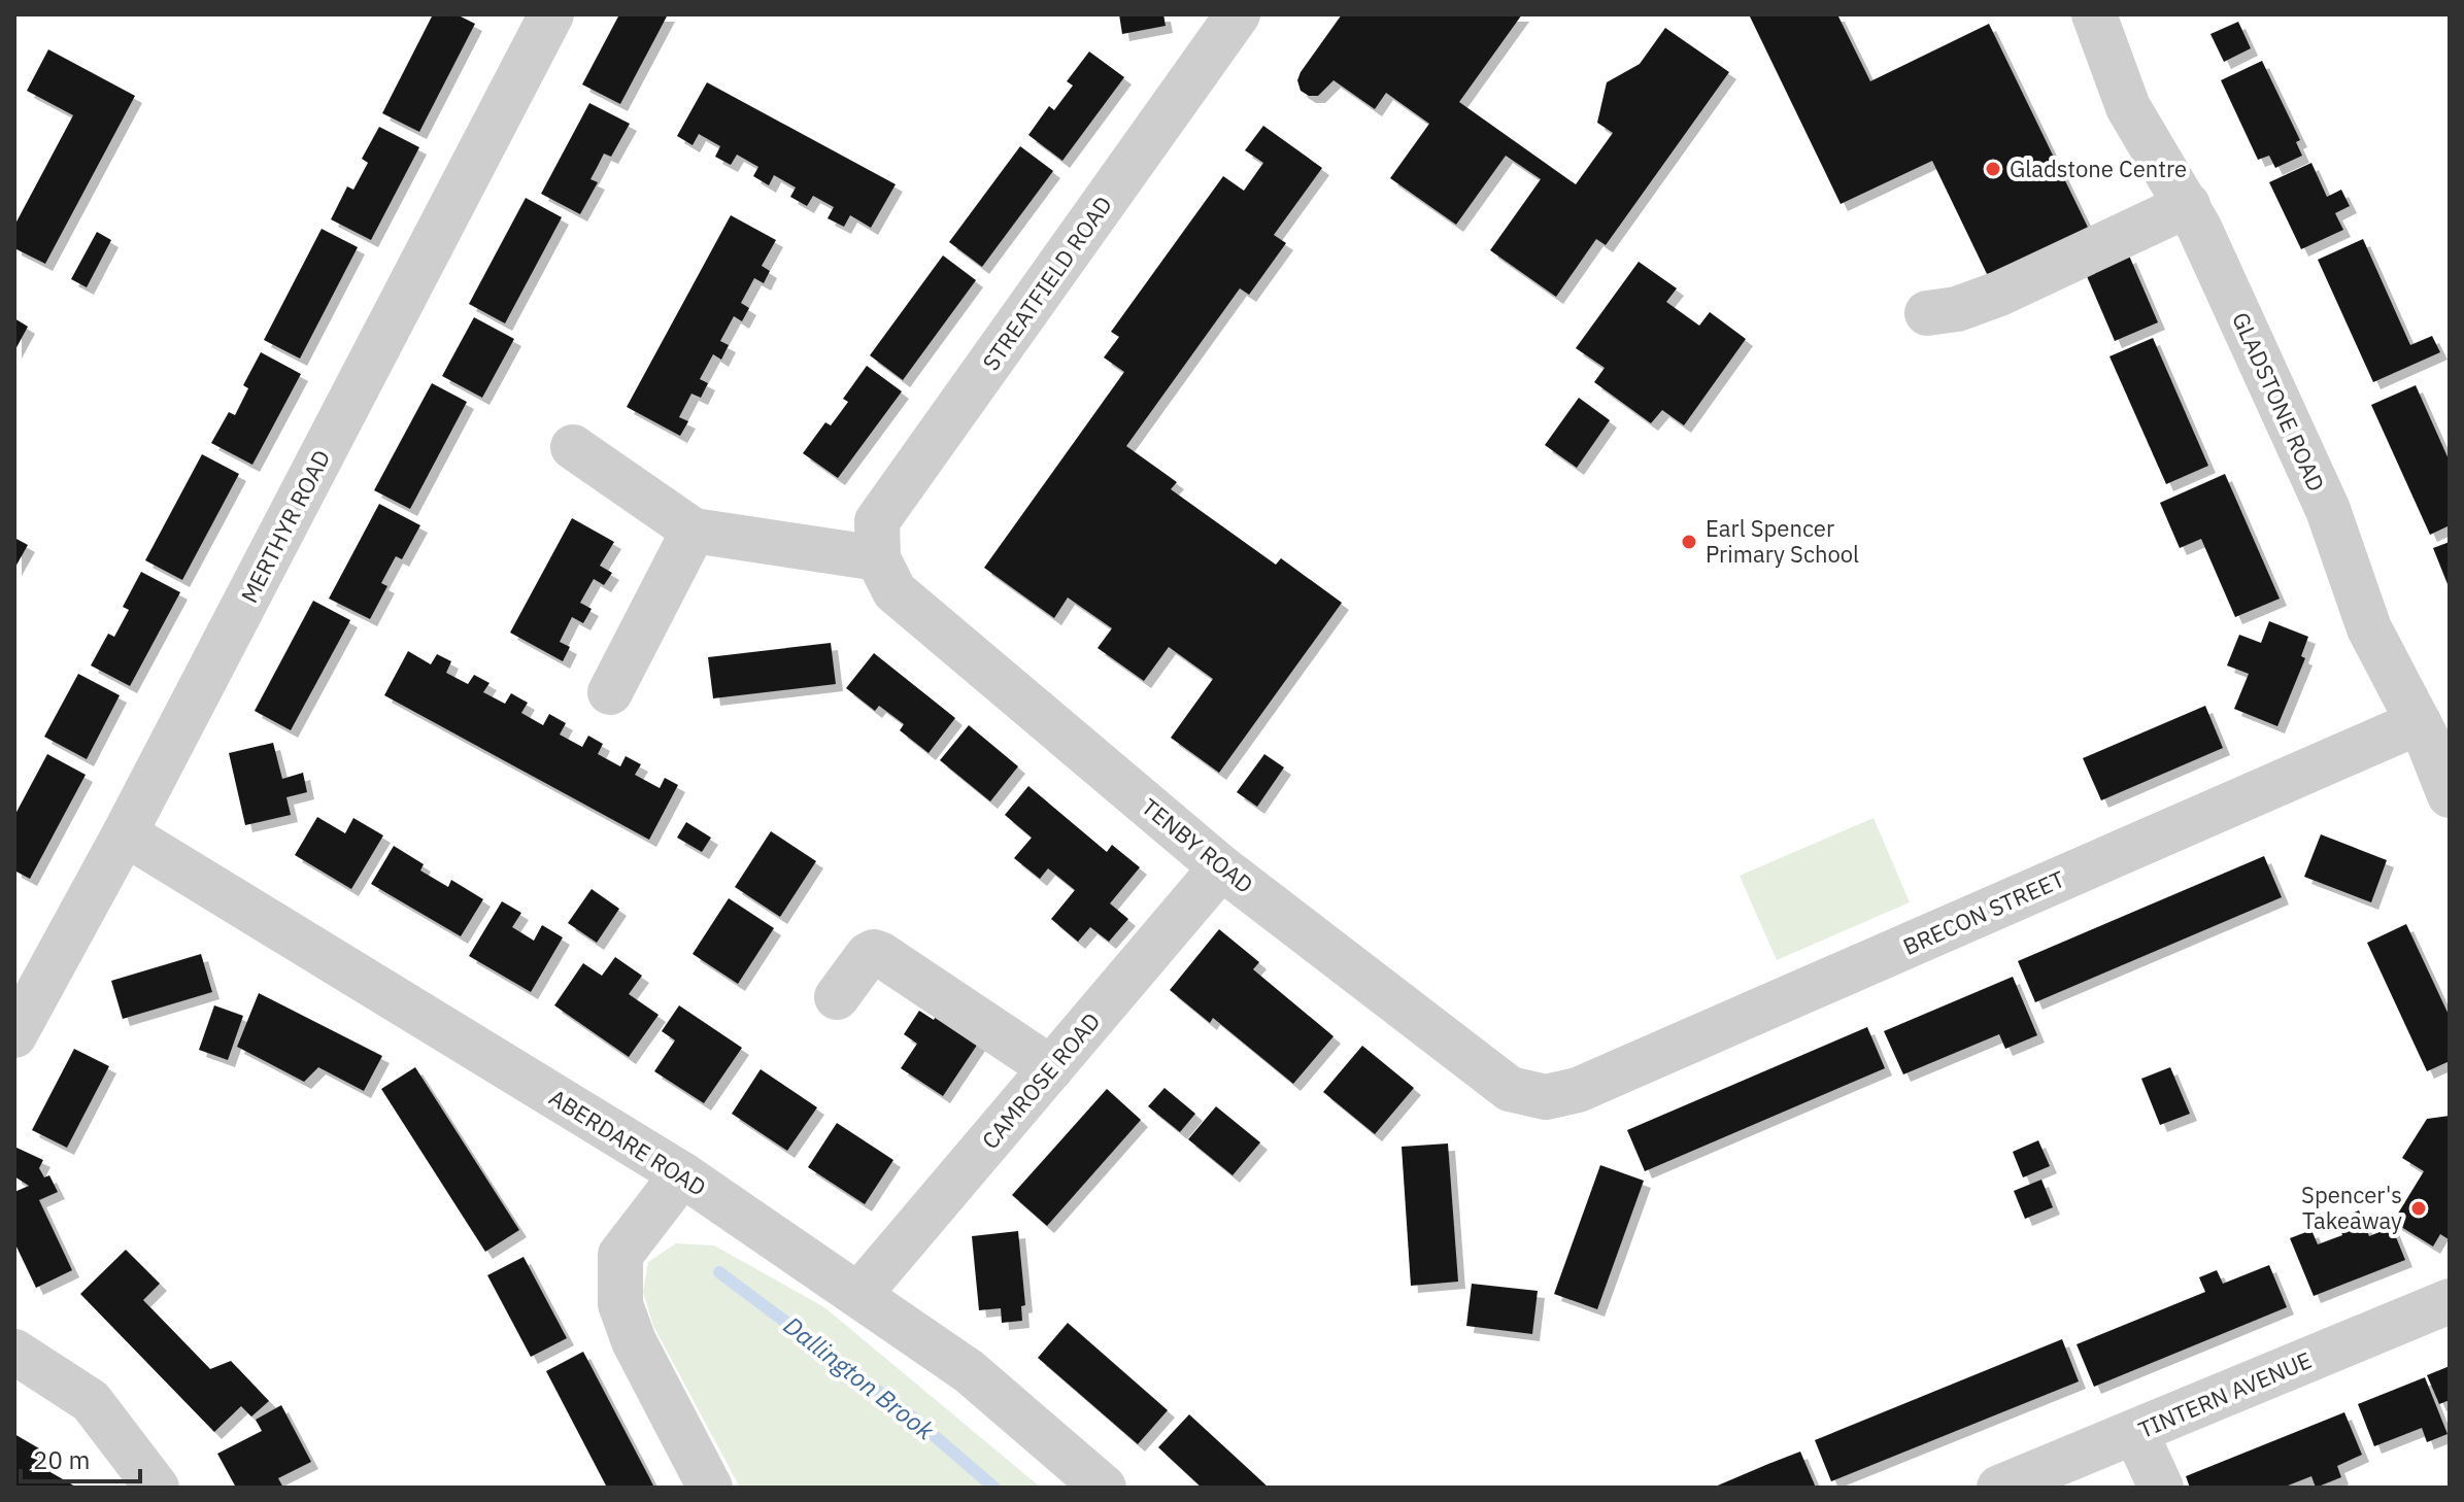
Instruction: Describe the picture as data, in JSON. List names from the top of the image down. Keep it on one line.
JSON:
{"streets":{"street":["STREATFIELD ROAD","GLADSTONE ROAD","MERTHYR ROAD","TENBY ROAD","BRECON STREET","CAMROSE ROAD","ABERDARE ROAD","TINTERN AVENUE"]},"crossings":[["STREATFIELD ROAD","TENBY ROAD"],["GLADSTONE ROAD","BRECON STREET"],["MERTHYR ROAD","ABERDARE ROAD"],["TENBY ROAD","BRECON STREET"],["TENBY ROAD","CAMROSE ROAD"],["CAMROSE ROAD","ABERDARE ROAD"]],"water":["Dallington Brook"],"places":["Gladstone Centre","Earl Spencer Primary School","Spencer's Takeaway"],"scale_bar":"20 m"}
